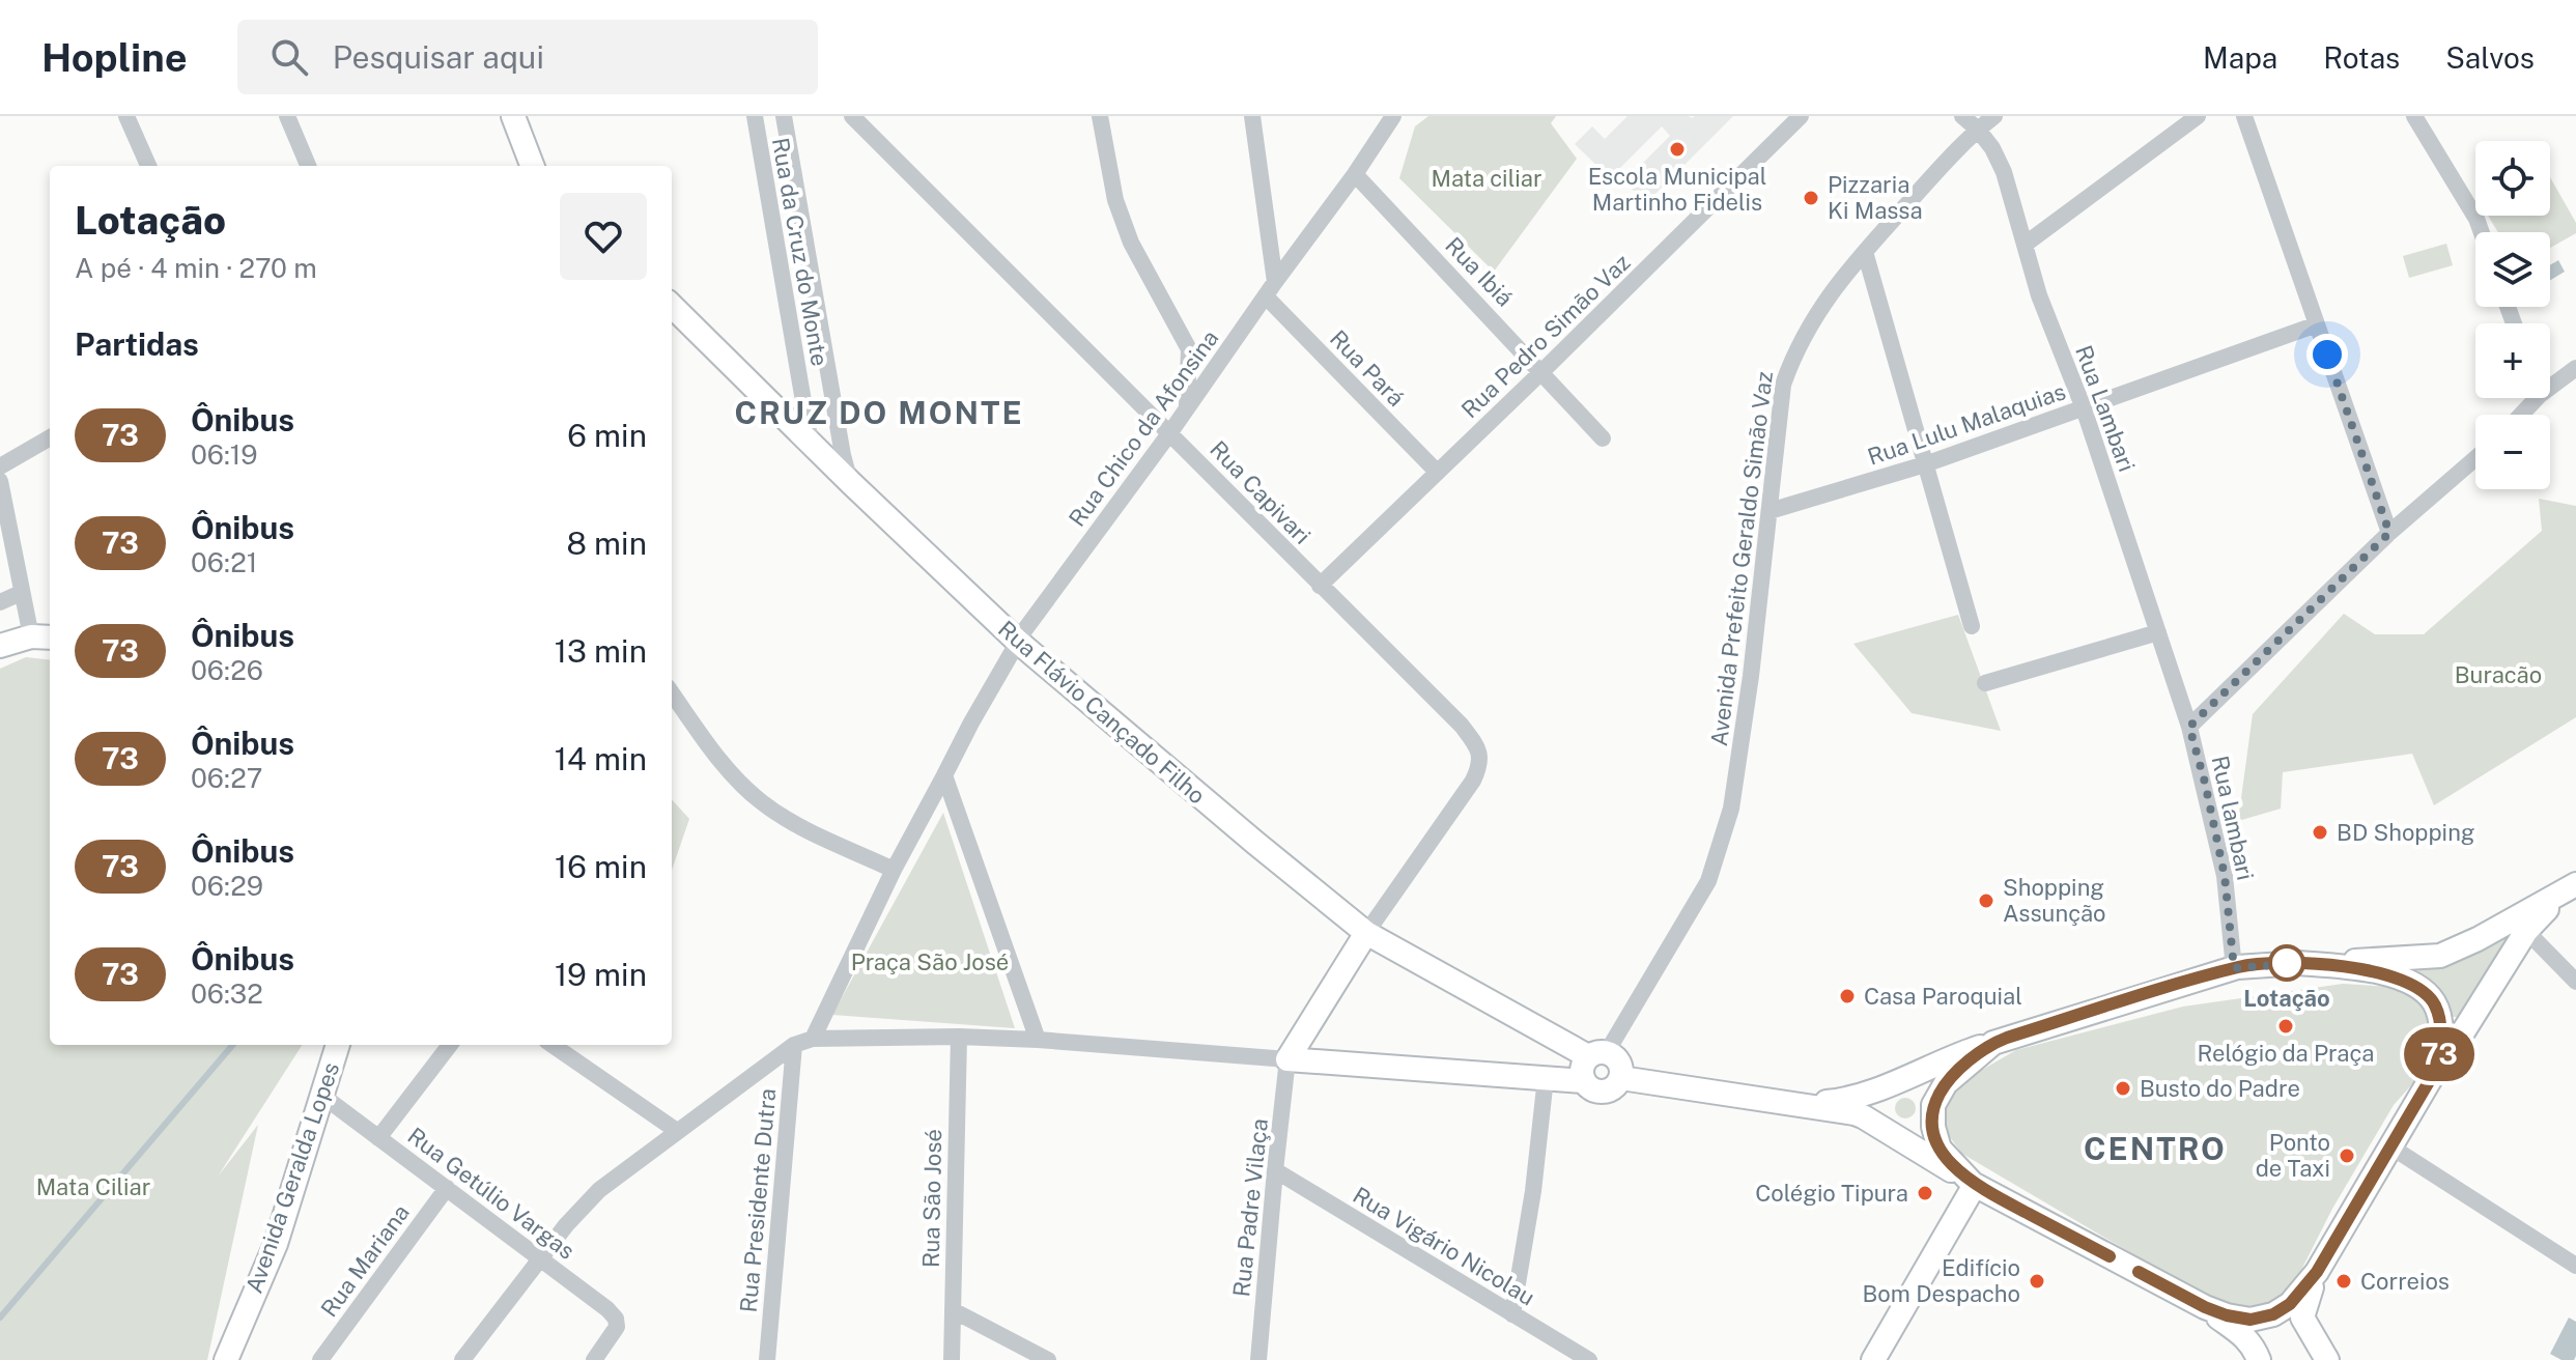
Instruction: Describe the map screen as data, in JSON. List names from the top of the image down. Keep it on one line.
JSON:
{"streets":{"main road":["Rua Flávio Cançado Filho","Avenida Geralda Lopes"],"street":["Rua da Cruz do Monte","Rua Ibiá","Rua Pedro Simão Vaz","Rua Pará","Rua Lambari","Rua Lulu Malaquias","Rua Chico da Afonsina","Rua Capivari","Avenida Prefeito Geraldo Simão Vaz","Rua lambari","Rua Getúlio Vargas","Rua São José","Rua Presidente Dutra","Rua Padre Vilaça","Rua Vigário Nicolau","Rua Mariana"]},"crossings":[["Rua da Cruz do Monte","Rua Flávio Cançado Filho"],["Rua Ibiá","Rua Pedro Simão Vaz"],["Rua Ibiá","Rua Chico da Afonsina"],["Rua Pedro Simão Vaz","Rua Pará"],["Rua Pedro Simão Vaz","Rua Capivari"],["Rua Pará","Rua Chico da Afonsina"],["Rua Lambari","Rua Lulu Malaquias"],["Rua Lambari","Avenida Prefeito Geraldo Simão Vaz"],["Rua Lambari","Rua lambari"],["Rua Lulu Malaquias","Avenida Prefeito Geraldo Simão Vaz"],["Rua Chico da Afonsina","Rua Capivari"],["Rua Chico da Afonsina","Rua Flávio Cançado Filho"],["Rua Capivari","Rua Flávio Cançado Filho"],["Avenida Prefeito Geraldo Simão Vaz","Rua Flávio Cançado Filho"],["Avenida Geralda Lopes","Rua Getúlio Vargas"],["Rua Getúlio Vargas","Rua Mariana"],["Rua Padre Vilaça","Rua Vigário Nicolau"]],"districts":["CRUZ DO MONTE","CENTRO"],"parks":["Mata ciliar","Buracão","Praça São José","Mata Ciliar"],"places":["Escola Municipal Martinho Fidelis","Pizzaria Ki Massa","BD Shopping","Shopping Assunção","Lotação","Casa Paroquial","Relógio da Praça","Busto do Padre","Ponto de Taxi","Colégio Tipura","Edifício Bom Despacho","Correios"],"lines":["bus line 73"],"page":{"header":"Hopline","search":"Pesquisar aqui","nav":["Mapa","Rotas","Salvos"],"on_map":"73","map_buttons":["+","−"],"heading":[["Lotação","A pé · 4 min · 270 m"],"Partidas"],"list":[{"mark":"73","name":"Ônibus","note":"06:19","value":"6 min"},{"mark":"73","name":"Ônibus","note":"06:21","value":"8 min"},{"mark":"73","name":"Ônibus","note":"06:26","value":"13 min"},{"mark":"73","name":"Ônibus","note":"06:27","value":"14 min"},{"mark":"73","name":"Ônibus","note":"06:29","value":"16 min"},{"mark":"73","name":"Ônibus","note":"06:32","value":"19 min"}]}}
